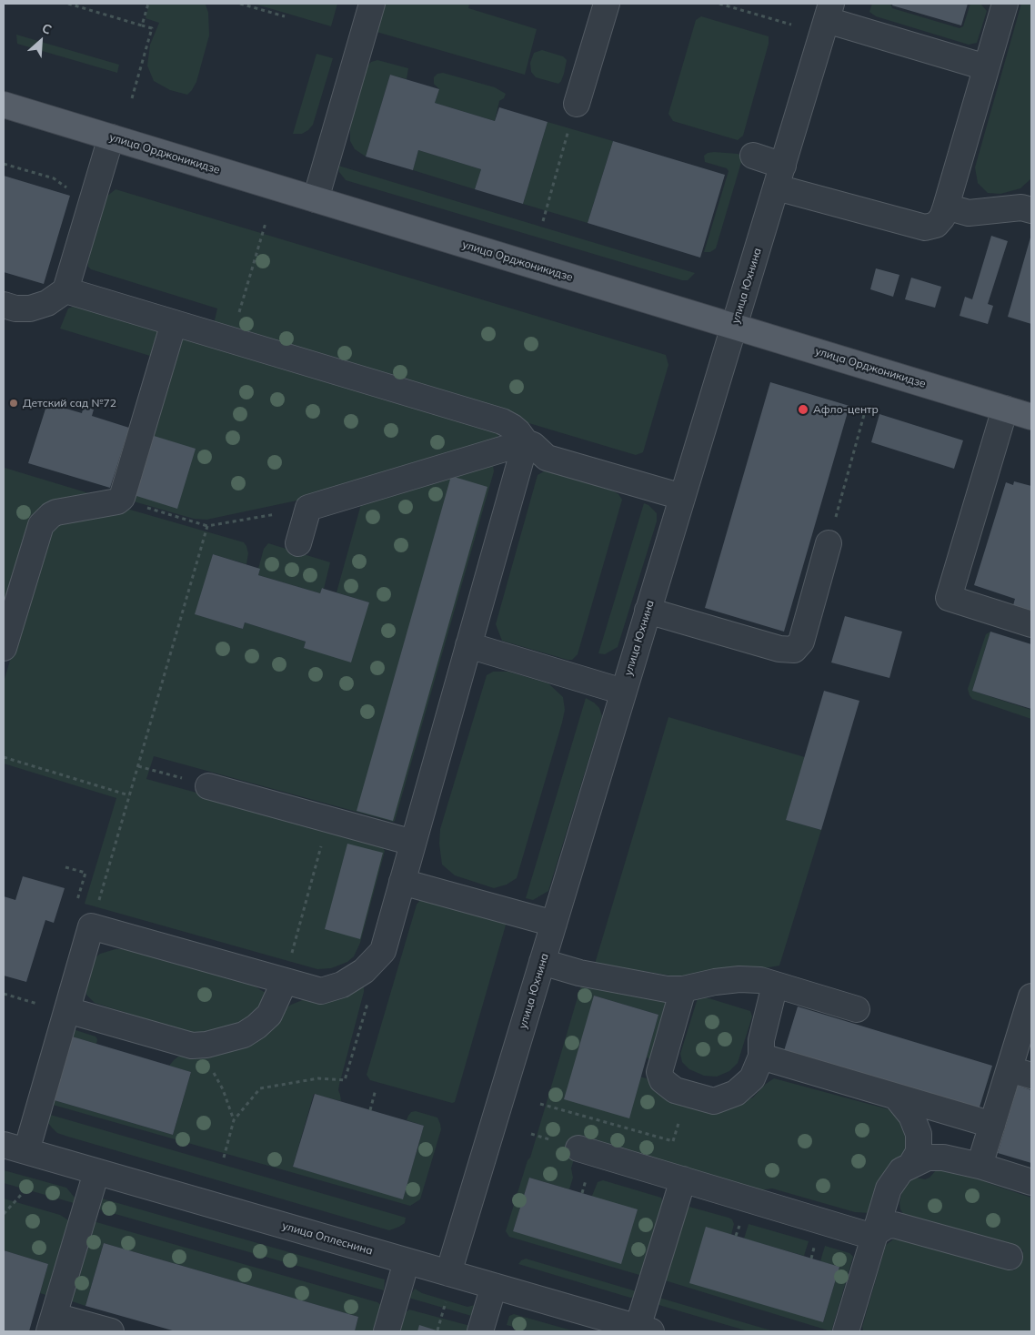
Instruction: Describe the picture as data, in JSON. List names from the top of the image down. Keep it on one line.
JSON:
{"streets":{"main road":["улица Орджоникидзе"],"street":["улица Юхнина","улица Оплеснина"]},"crossings":[["улица Орджоникидзе","улица Юхнина"],["улица Юхнина","улица Оплеснина"]],"places":["Детский сад №72","Афло-центр"],"north":"top right"}
